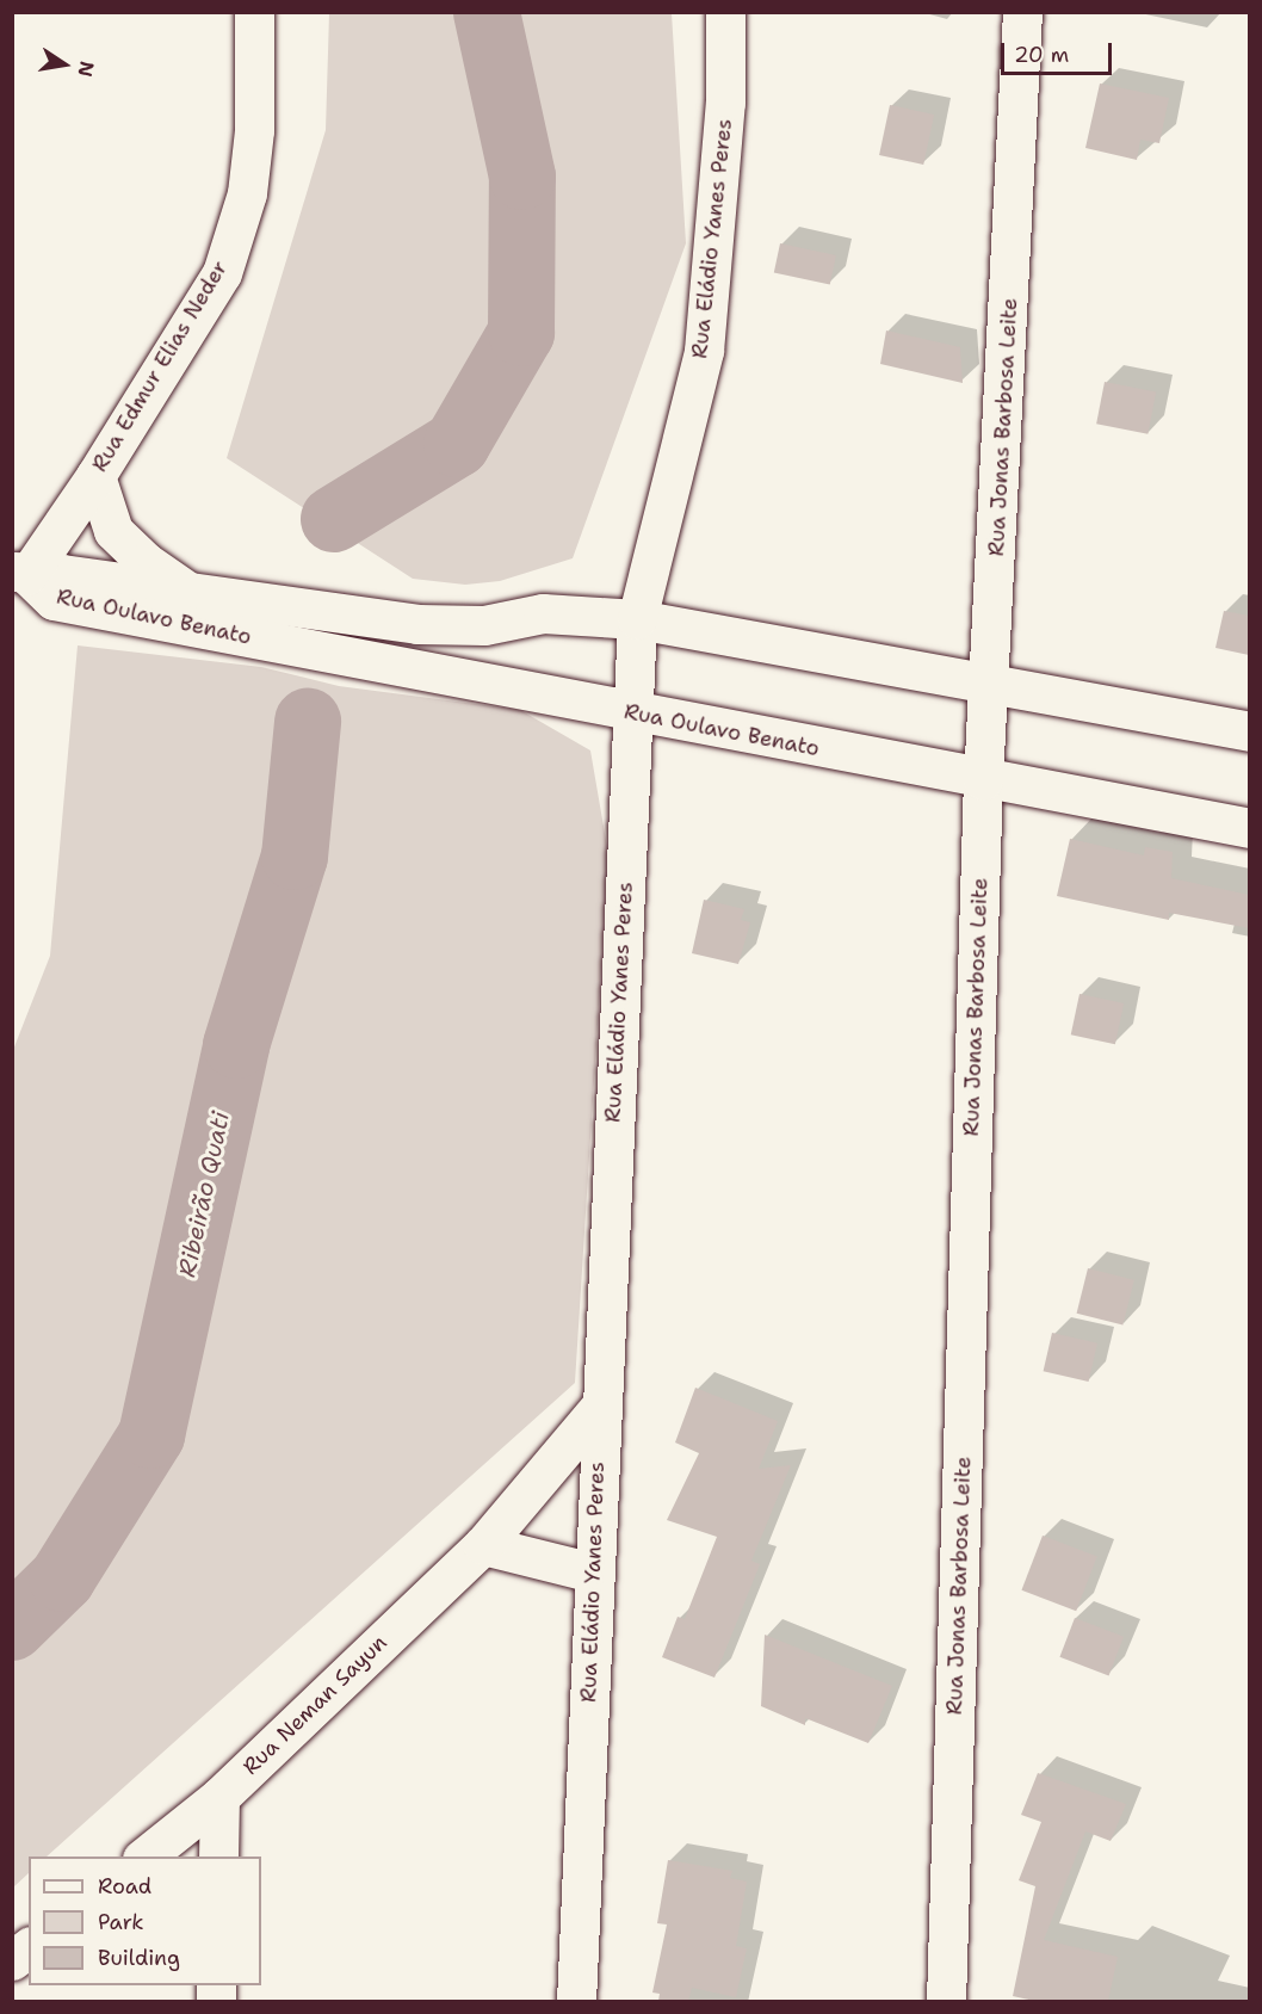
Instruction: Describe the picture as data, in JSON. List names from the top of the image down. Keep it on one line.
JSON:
{"streets":{"street":["Rua Eládio Yanes Peres","Rua Edmur Elias Neder","Rua Jonas Barbosa Leite","Rua Oulavo Benato","Rua Neman Sayun"]},"crossings":[["Rua Eládio Yanes Peres","Rua Oulavo Benato"],["Rua Eládio Yanes Peres","Rua Neman Sayun"],["Rua Edmur Elias Neder","Rua Oulavo Benato"],["Rua Jonas Barbosa Leite","Rua Oulavo Benato"]],"water":["Ribeirão Quati"],"legend":["Road","Park","Building"],"scale_bar":"20 m","north":"right"}
